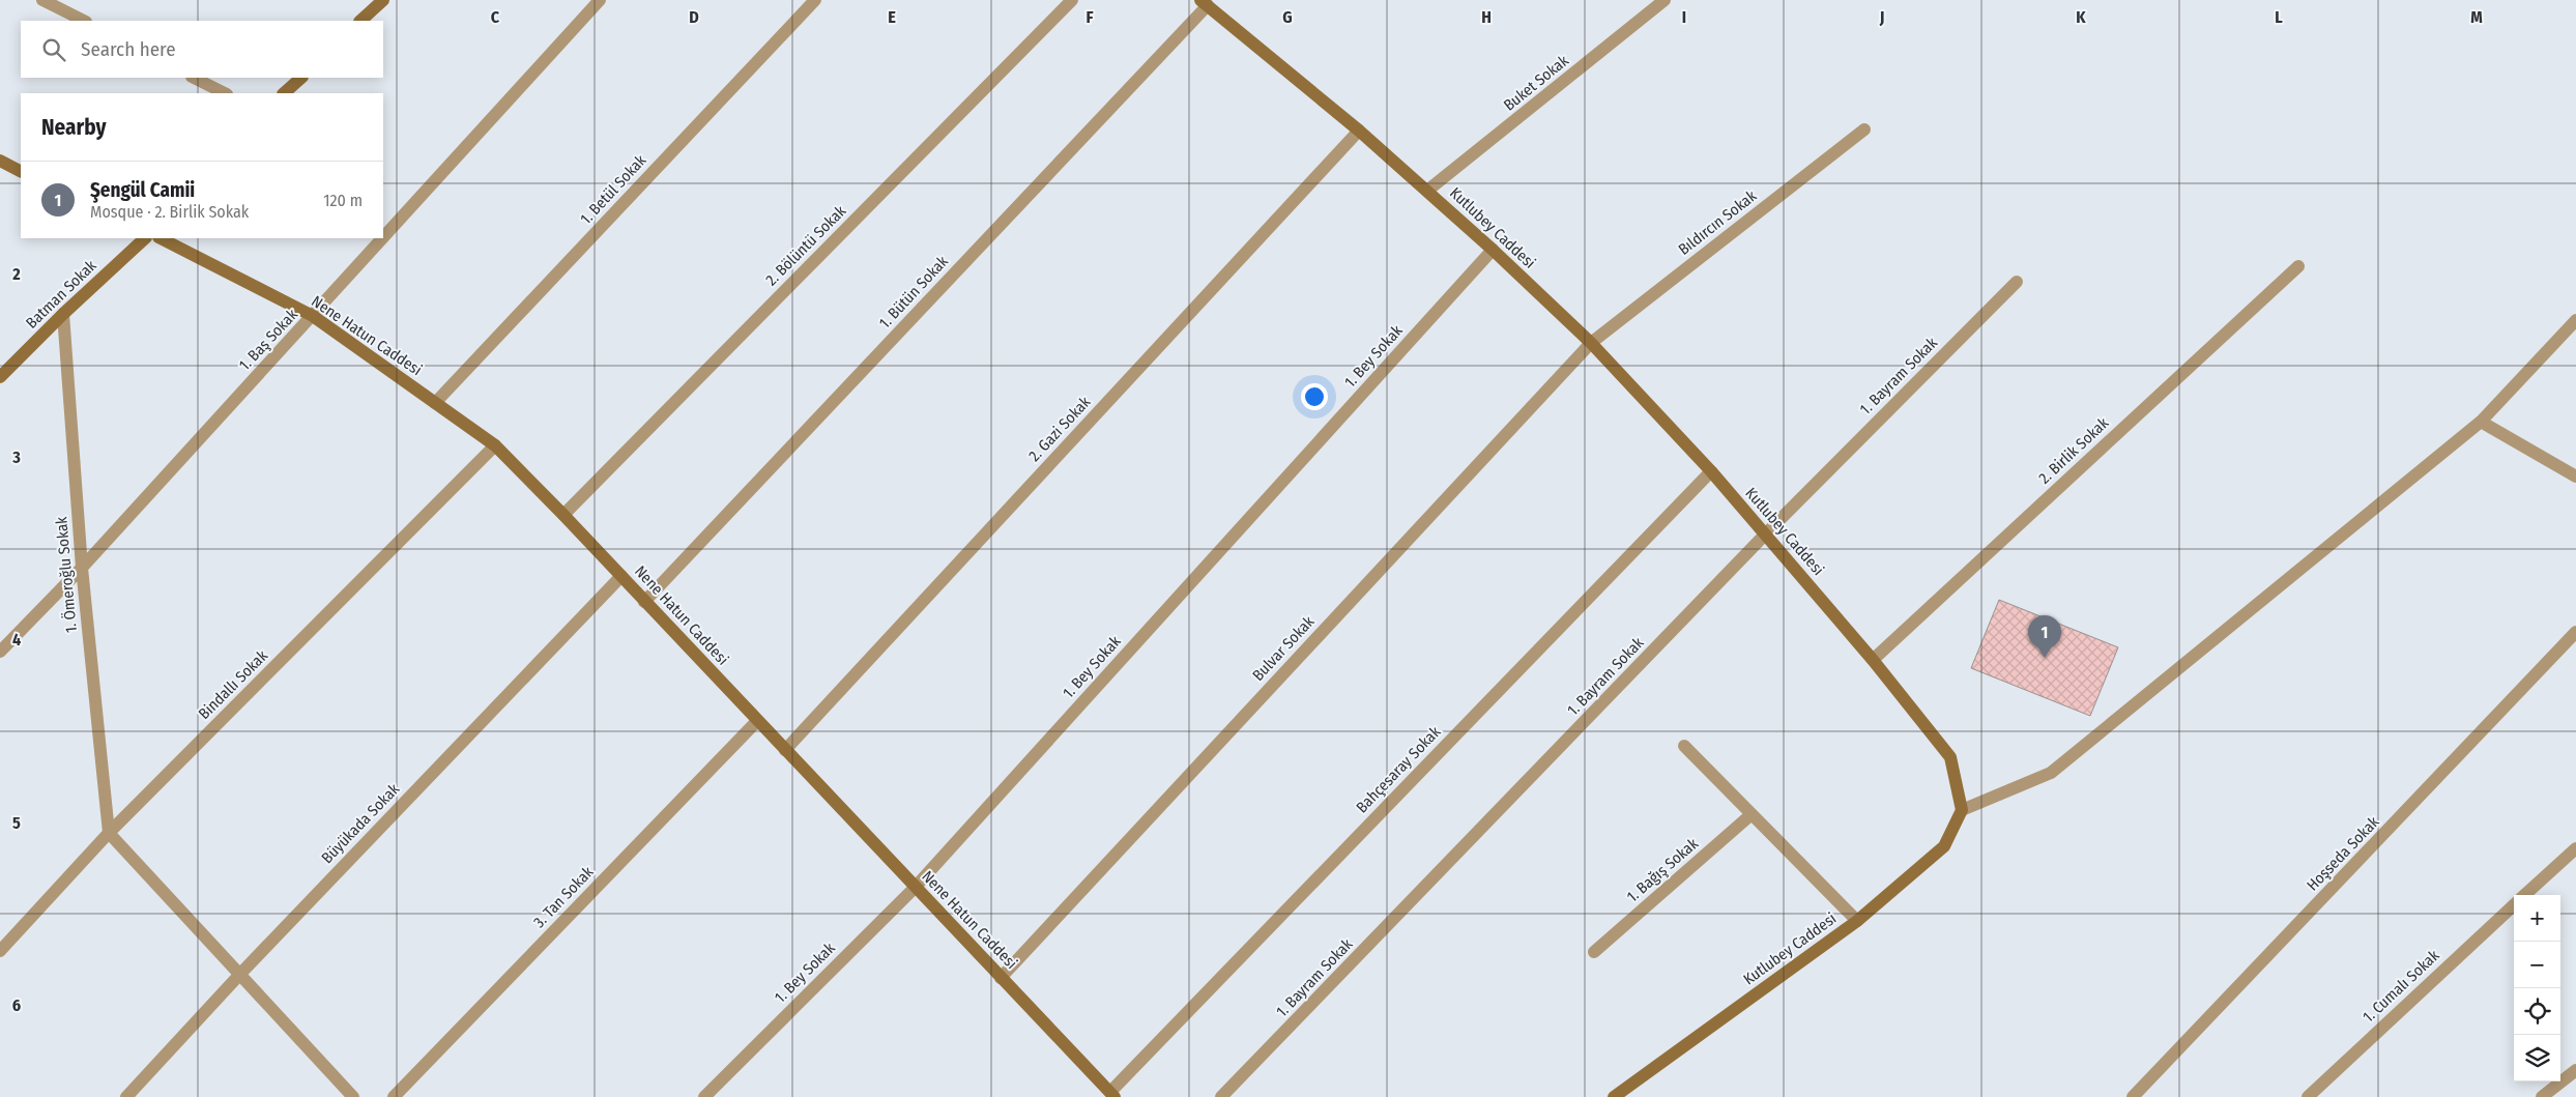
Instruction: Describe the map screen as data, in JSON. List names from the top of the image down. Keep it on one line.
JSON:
{"streets":{"street":["Buket Sokak","1. Betül Sokak","Bıldırcın Sokak","Kutlubey Caddesi","2. Bölüntü Sokak","1. Bütün Sokak","Batman Sokak","Nene Hatun Caddesi","1. Baş Sokak","1. Bey Sokak","1. Bayram Sokak","2. Gazi Sokak","2. Birlik Sokak","1. Ömeroğlu Sokak","Bulvar Sokak","Bindallı Sokak","Bahçesaray Sokak","Büyükada Sokak","Hoşseda Sokak","1. Bağış Sokak","3. Tan Sokak","1. Cumalı Sokak"]},"crossings":[["Buket Sokak","Kutlubey Caddesi"],["1. Betül Sokak","Nene Hatun Caddesi"],["Bıldırcın Sokak","Kutlubey Caddesi"],["Bıldırcın Sokak","Bulvar Sokak"],["Kutlubey Caddesi","1. Bütün Sokak"],["Kutlubey Caddesi","1. Bey Sokak"],["Kutlubey Caddesi","1. Bayram Sokak"],["Kutlubey Caddesi","2. Gazi Sokak"],["Kutlubey Caddesi","2. Birlik Sokak"],["Kutlubey Caddesi","Bulvar Sokak"],["Kutlubey Caddesi","Bahçesaray Sokak"],["2. Bölüntü Sokak","Nene Hatun Caddesi"],["1. Bütün Sokak","Nene Hatun Caddesi"],["Batman Sokak","1. Ömeroğlu Sokak"],["Nene Hatun Caddesi","1. Baş Sokak"],["Nene Hatun Caddesi","1. Bey Sokak"],["Nene Hatun Caddesi","2. Gazi Sokak"],["Nene Hatun Caddesi","Bulvar Sokak"],["Nene Hatun Caddesi","Bindallı Sokak"],["Nene Hatun Caddesi","Bahçesaray Sokak"],["Nene Hatun Caddesi","Büyükada Sokak"],["Nene Hatun Caddesi","3. Tan Sokak"],["1. Baş Sokak","1. Ömeroğlu Sokak"],["1. Ömeroğlu Sokak","Bindallı Sokak"]],"page":{"search":"Search here","heading":"Nearby","list":[{"mark":"1","name":"Şengül Camii","note":"Mosque · 2. Birlik Sokak","value":"120 m"}],"pins":"1","map_buttons":["+","−"]},"grid":{"columns":["C","D","E","F","G","H","I","J","K","L","M"],"rows":["2","3","4","5","6"]}}
